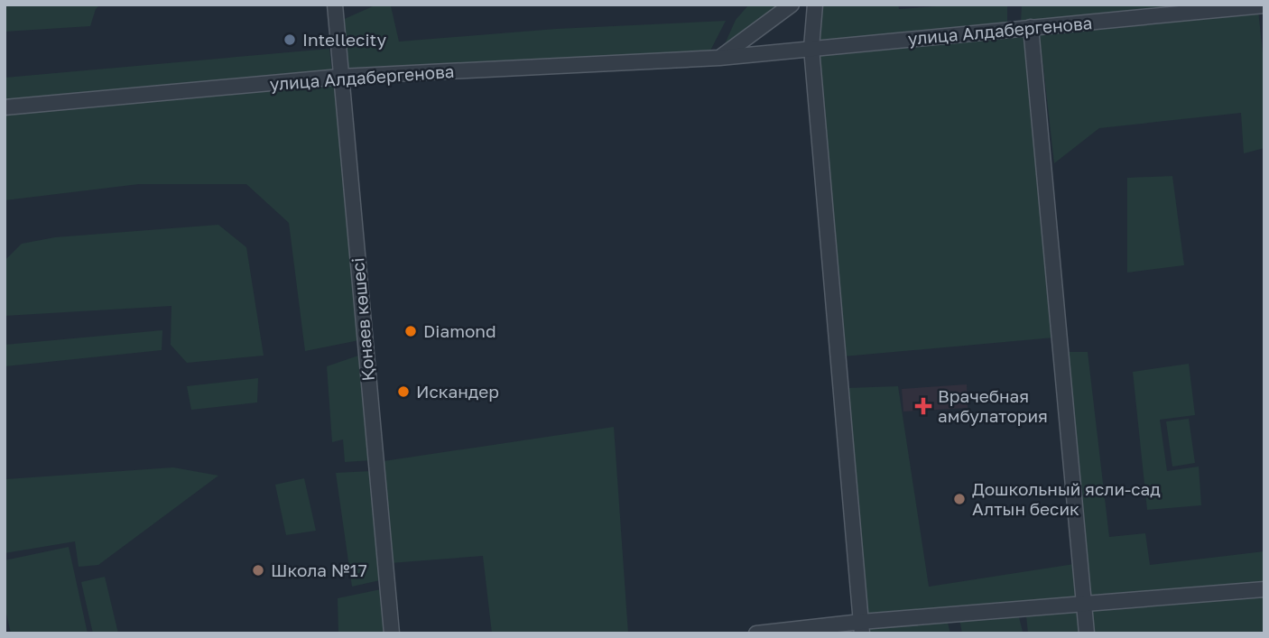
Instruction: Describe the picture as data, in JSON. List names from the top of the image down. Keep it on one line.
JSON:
{"streets":{"street":["улица Алдабергенова","Қонаев көшесі"]},"crossings":[["улица Алдабергенова","Қонаев көшесі"]],"places":{"other":["Intellecity","Diamond","Искандер","Дошкольный ясли-сад Алтын бесик","Школа №17"],"health":["Врачебная амбулатория"]}}
